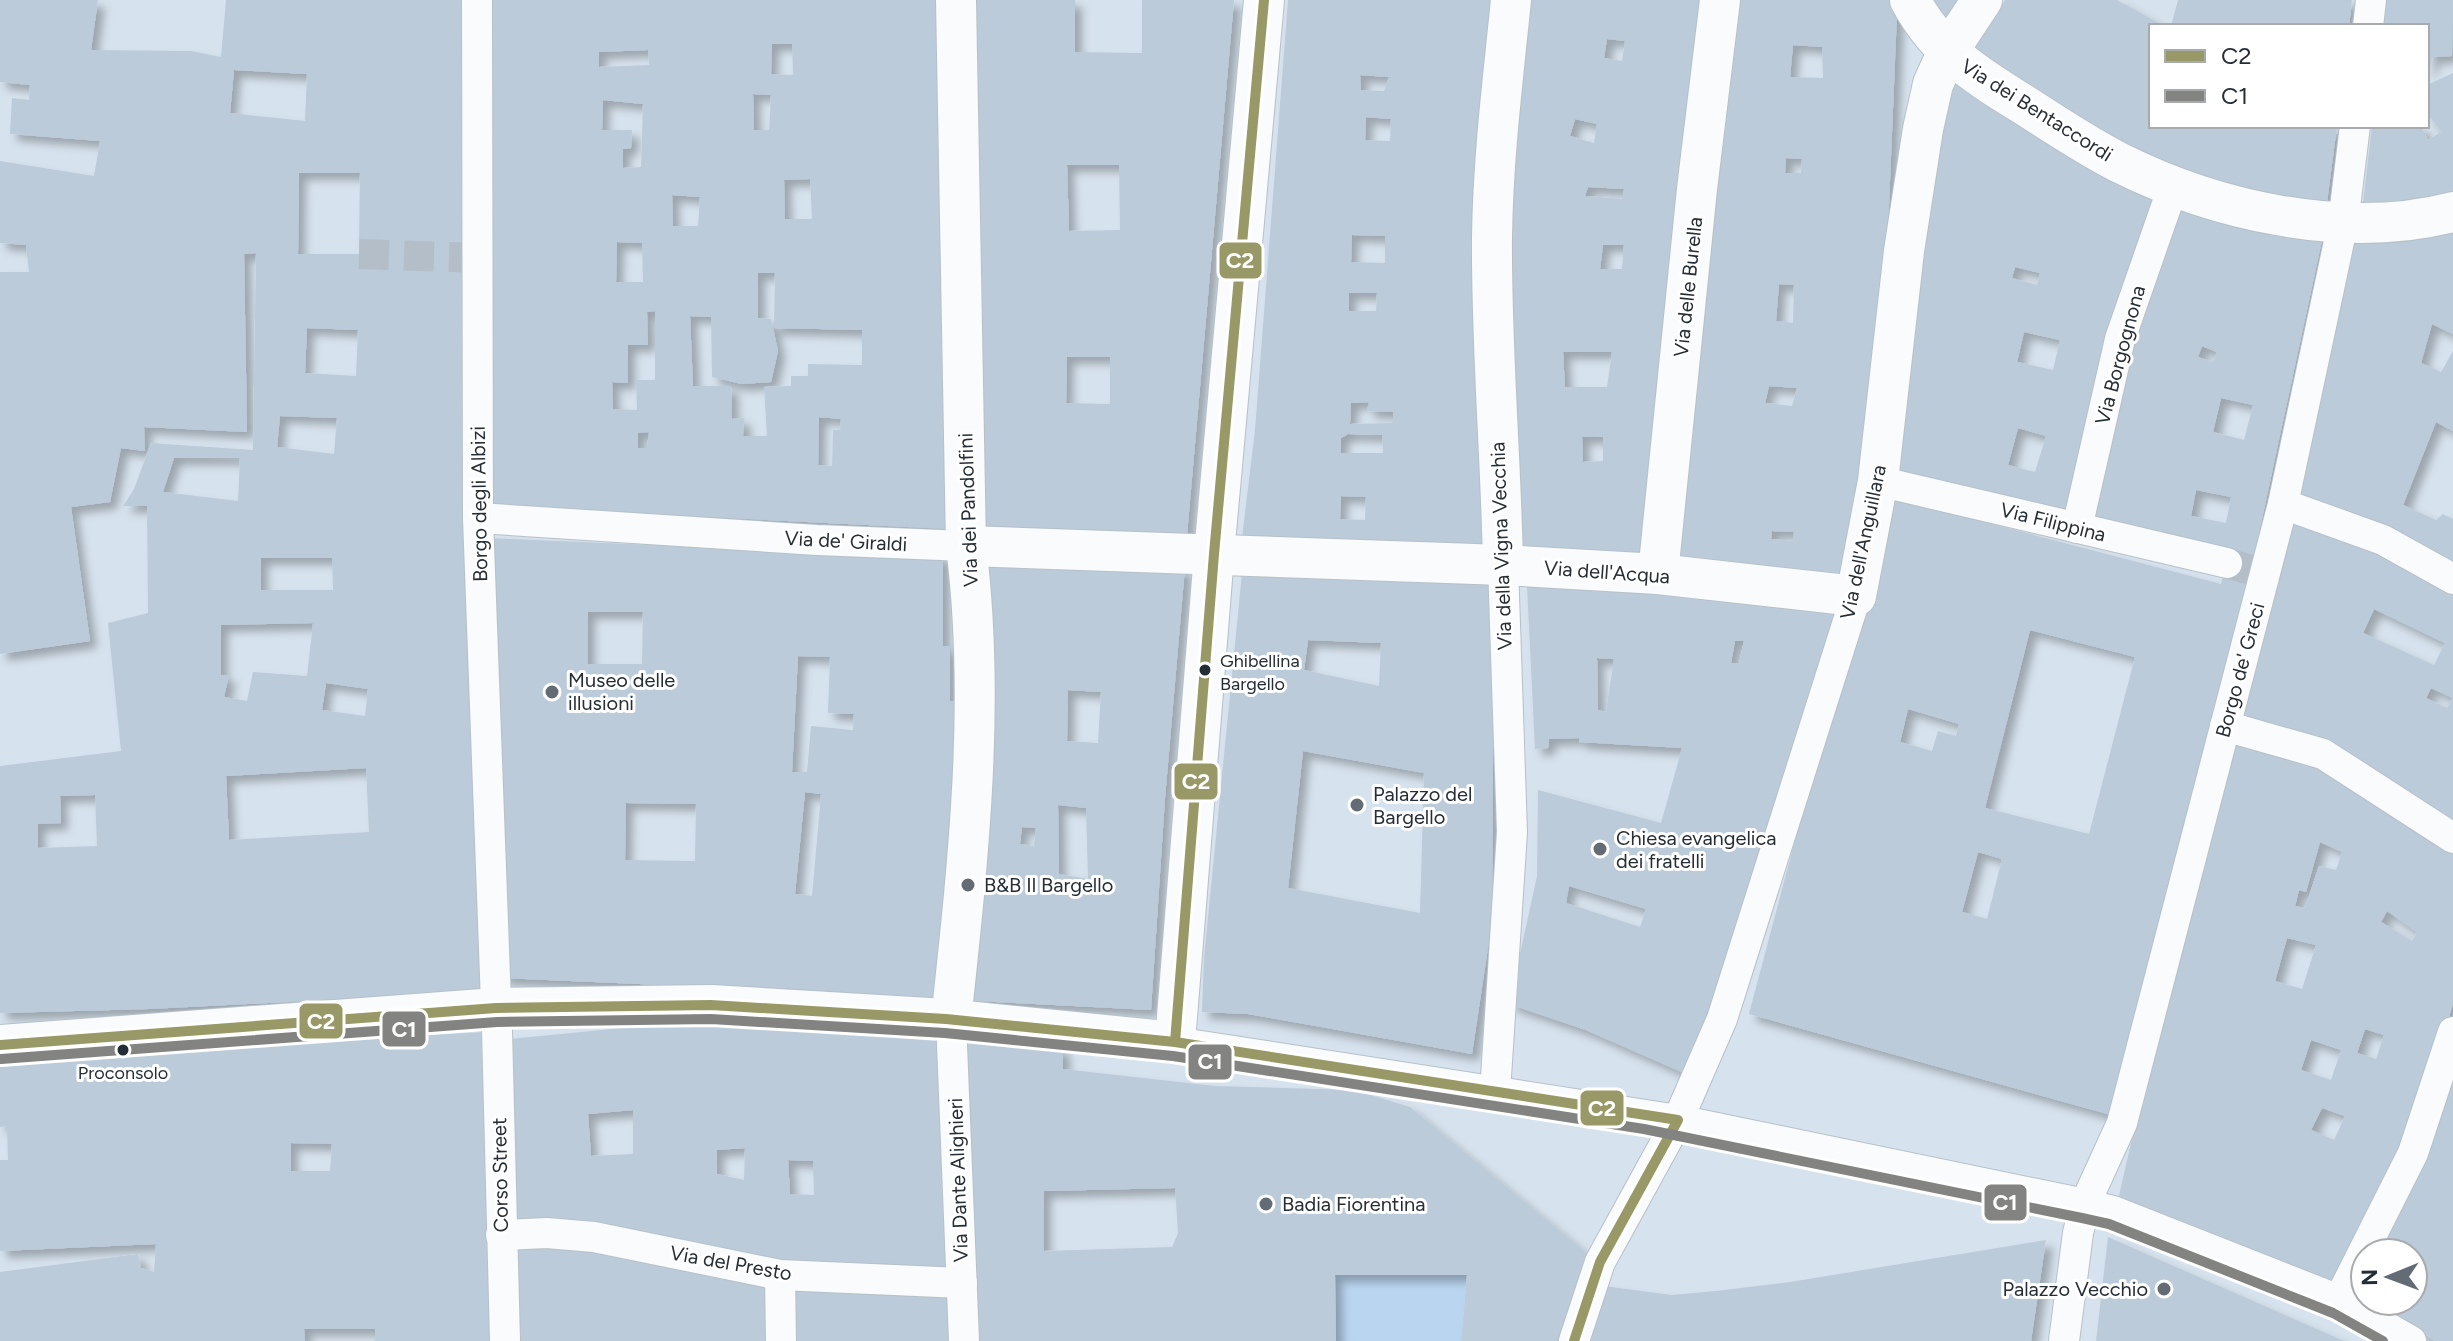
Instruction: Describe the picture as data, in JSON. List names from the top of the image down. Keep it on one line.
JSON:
{"streets":{"street":["Via dei Bentaccordi","Via delle Burella","Via Borgognona","Borgo degli Albizi","Via dei Pandolfini","Via Filippina","Via de' Giraldi","Via dell'Anguillara","Via della Vigna Vecchia","Via dell'Acqua","Borgo de' Greci","Corso Street","Via Dante Alighieri","Via del Presto"]},"crossings":[["Via dei Bentaccordi","Via Borgognona"],["Via dei Bentaccordi","Via dell'Anguillara"],["Via dei Bentaccordi","Borgo de' Greci"],["Via delle Burella","Via dell'Acqua"],["Via Borgognona","Via Filippina"],["Borgo degli Albizi","Via de' Giraldi"],["Borgo degli Albizi","Corso Street"],["Via dei Pandolfini","Via de' Giraldi"],["Via dei Pandolfini","Via Dante Alighieri"],["Via Filippina","Via dell'Anguillara"],["Via Filippina","Borgo de' Greci"],["Via de' Giraldi","Via dell'Acqua"],["Via dell'Anguillara","Via dell'Acqua"],["Via della Vigna Vecchia","Via dell'Acqua"],["Corso Street","Via del Presto"],["Via Dante Alighieri","Via del Presto"]],"places":["Ghibellina Bargello","Museo delle illusioni","Palazzo del Bargello","Chiesa evangelica dei fratelli","B&B Il Bargello","Proconsolo","Badia Fiorentina","Palazzo Vecchio"],"lines":["transit line C2","transit line C1"],"legend":["C2","C1"],"north":"left"}
